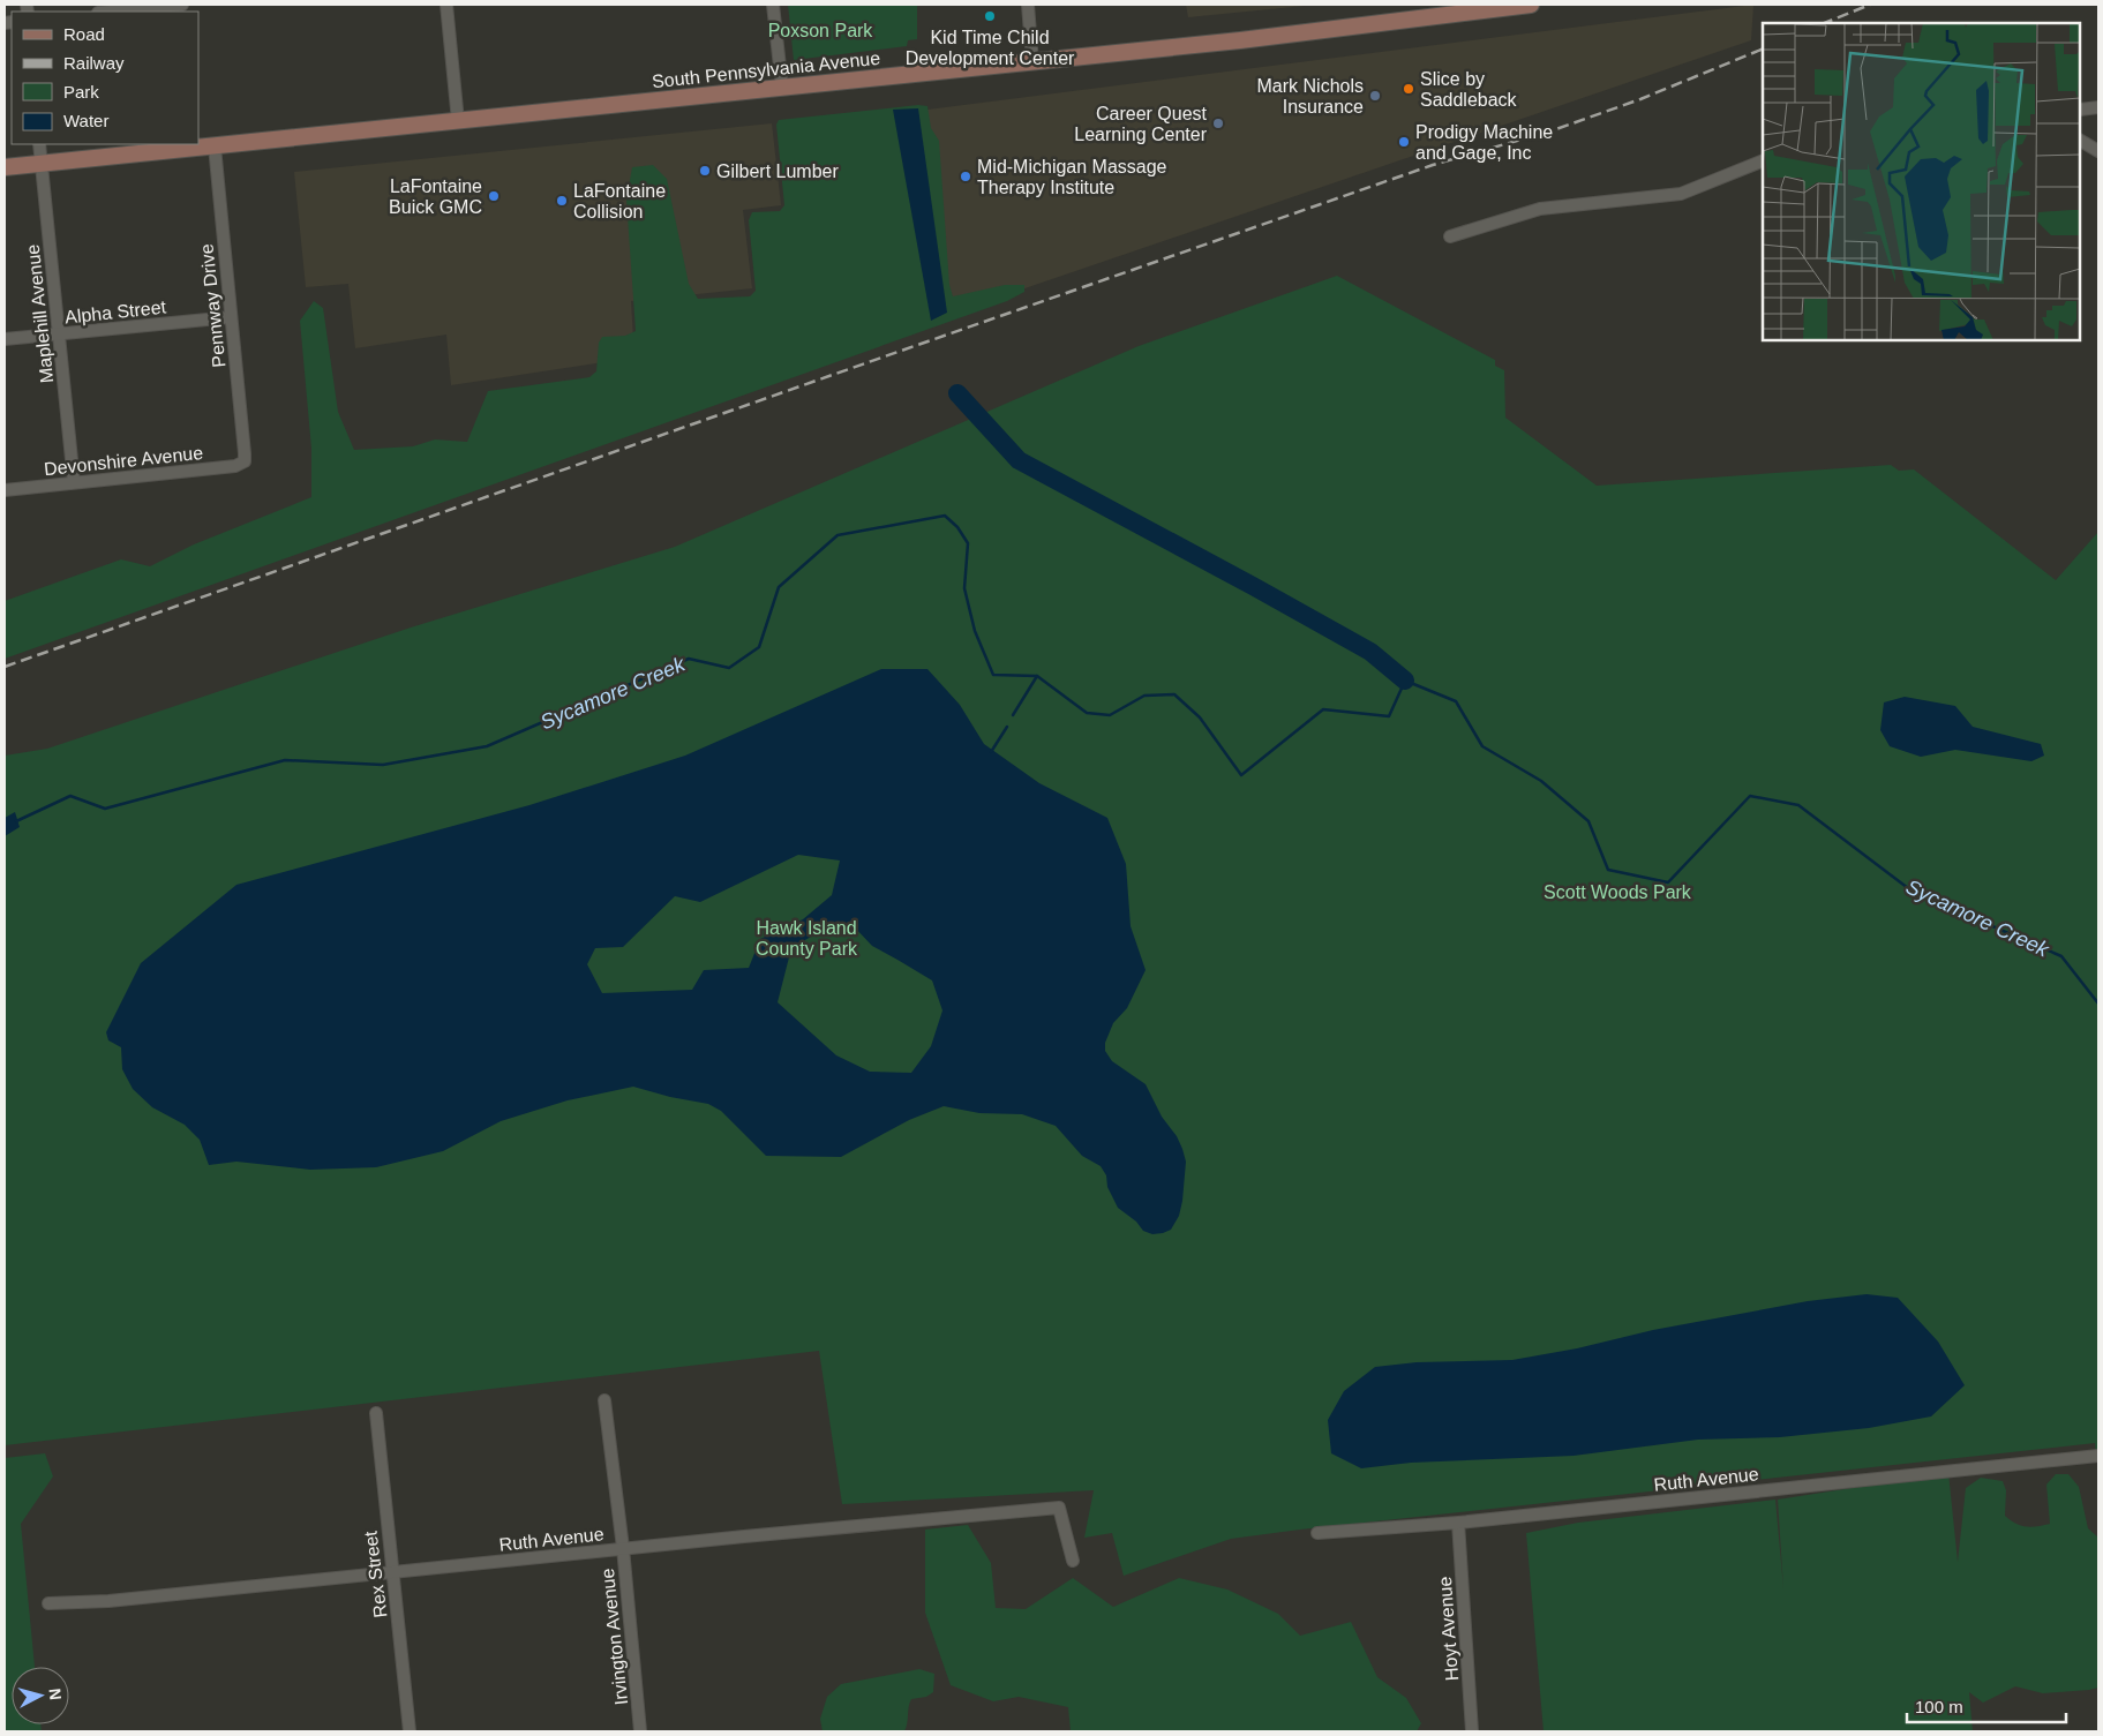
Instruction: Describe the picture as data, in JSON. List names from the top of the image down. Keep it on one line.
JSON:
{"streets":{"main road":["South Pennsylvania Avenue"],"street":["Pennway Drive","Alpha Street","Maplehill Avenue","Devonshire Avenue","Ruth Avenue","Rex Street","Hoyt Avenue","Irvington Avenue"]},"crossings":[["South Pennsylvania Avenue","Pennway Drive"],["South Pennsylvania Avenue","Maplehill Avenue"],["Pennway Drive","Alpha Street"],["Pennway Drive","Devonshire Avenue"],["Alpha Street","Maplehill Avenue"],["Maplehill Avenue","Devonshire Avenue"],["Ruth Avenue","Rex Street"],["Ruth Avenue","Hoyt Avenue"],["Ruth Avenue","Irvington Avenue"]],"water":["Sycamore Creek"],"parks":["Poxson Park","Scott Woods Park","Hawk Island County Park"],"places":["Kid Time Child Development Center","Slice by Saddleback","Mark Nichols Insurance","Career Quest Learning Center","Prodigy Machine and Gage, Inc","Gilbert Lumber","Mid-Michigan Massage Therapy Institute","LaFontaine Buick GMC","LaFontaine Collision"],"legend":["Road","Railway","Park","Water"],"scale_bar":"100 m","north":"right"}
